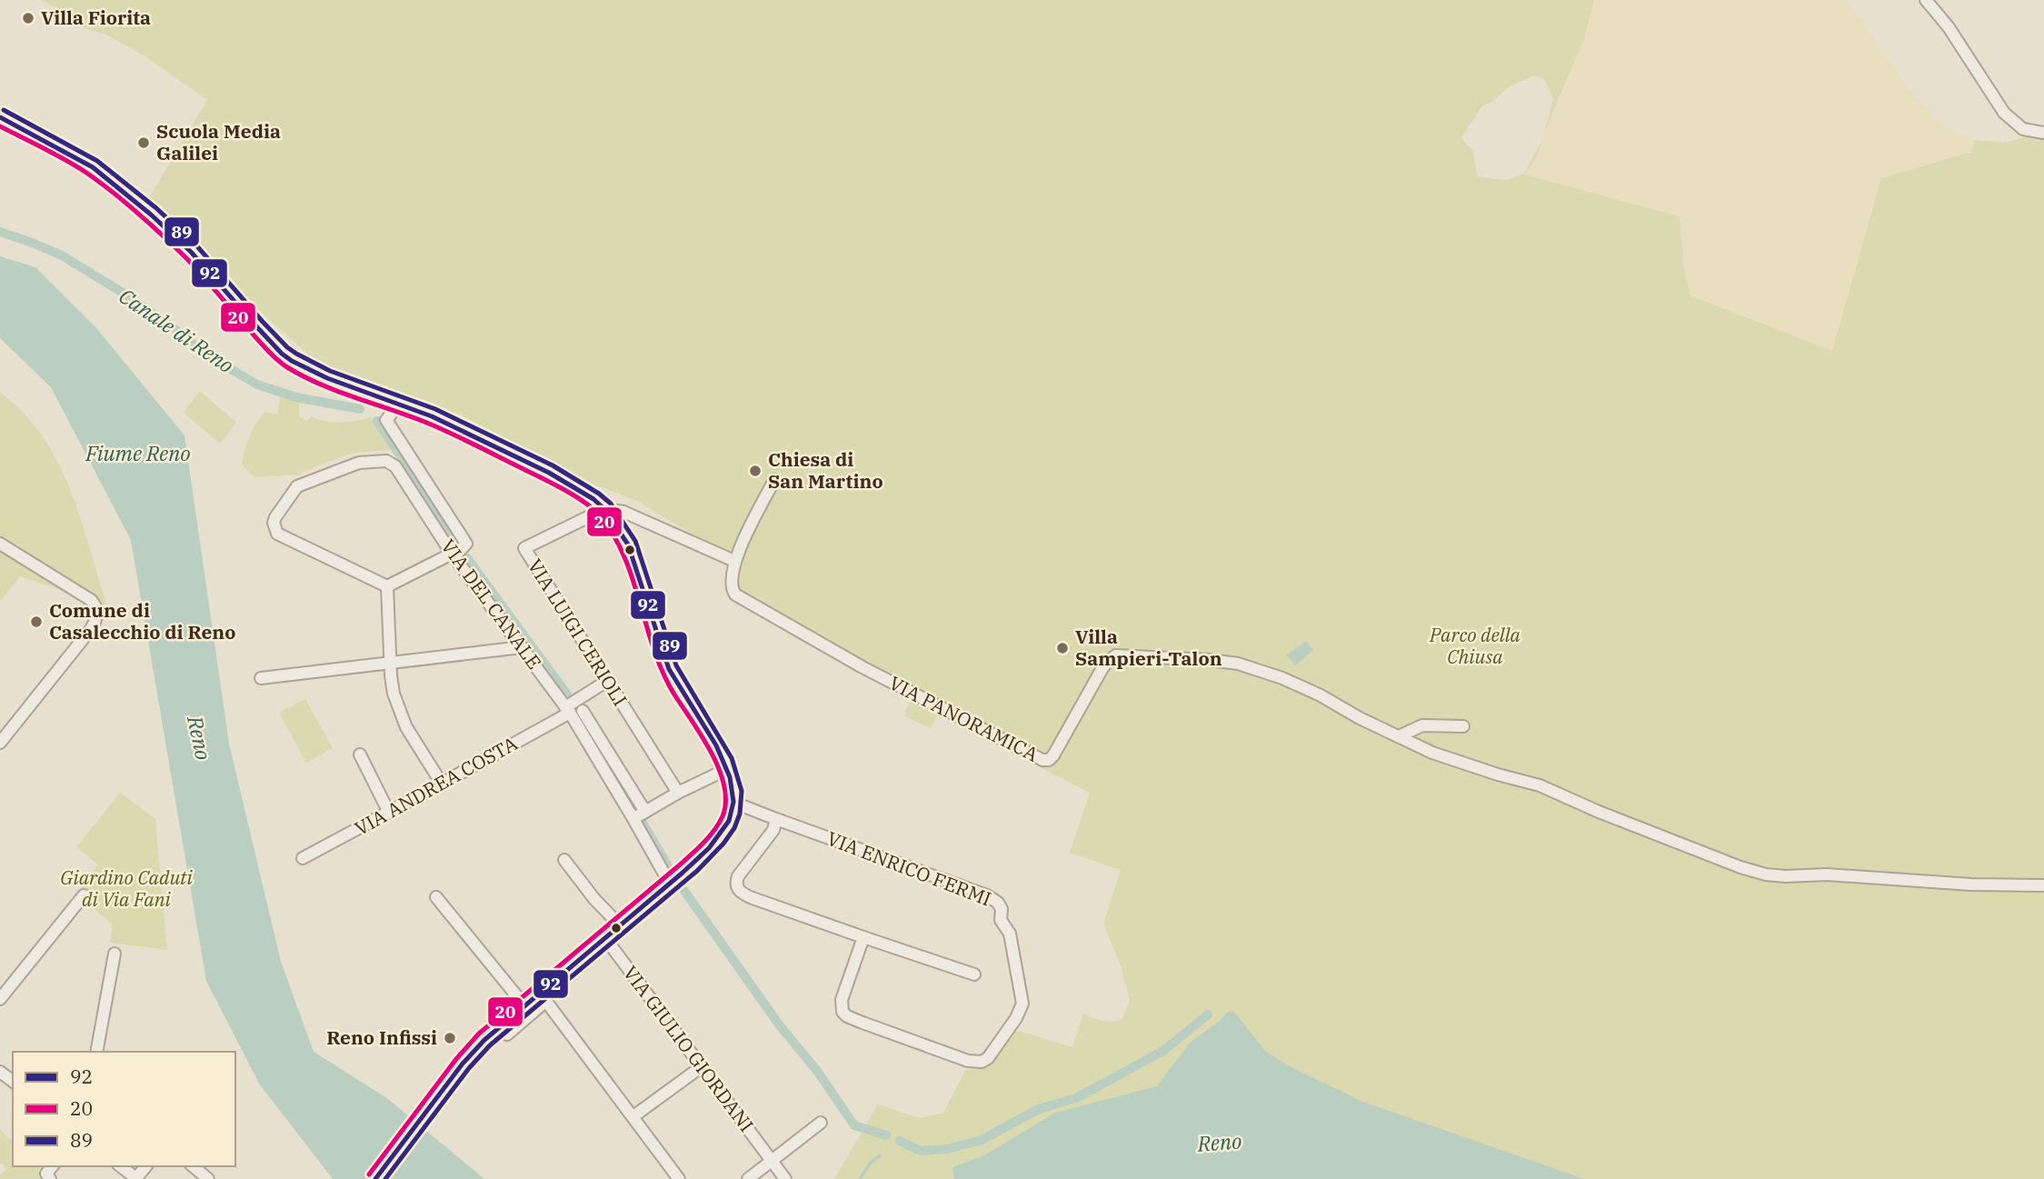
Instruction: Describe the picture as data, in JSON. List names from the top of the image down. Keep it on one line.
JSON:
{"streets":{"street":["VIA DEL CANALE","VIA LUIGI CERIOLI","VIA PANORAMICA","VIA ANDREA COSTA","VIA ENRICO FERMI","VIA GIULIO GIORDANI"]},"crossings":[["VIA DEL CANALE","VIA ANDREA COSTA"],["VIA LUIGI CERIOLI","VIA ANDREA COSTA"]],"water":["Canale di Reno","Fiume Reno","Reno"],"parks":["Parco della Chiusa","Giardino Caduti di Via Fani"],"places":["Villa Fiorita","Scuola Media Galilei","Chiesa di San Martino","Comune di Casalecchio di Reno","Villa Sampieri-Talon","Reno Infissi"],"lines":["transit line 89","transit line 92","transit line 20"],"legend":["92","20","89"]}
